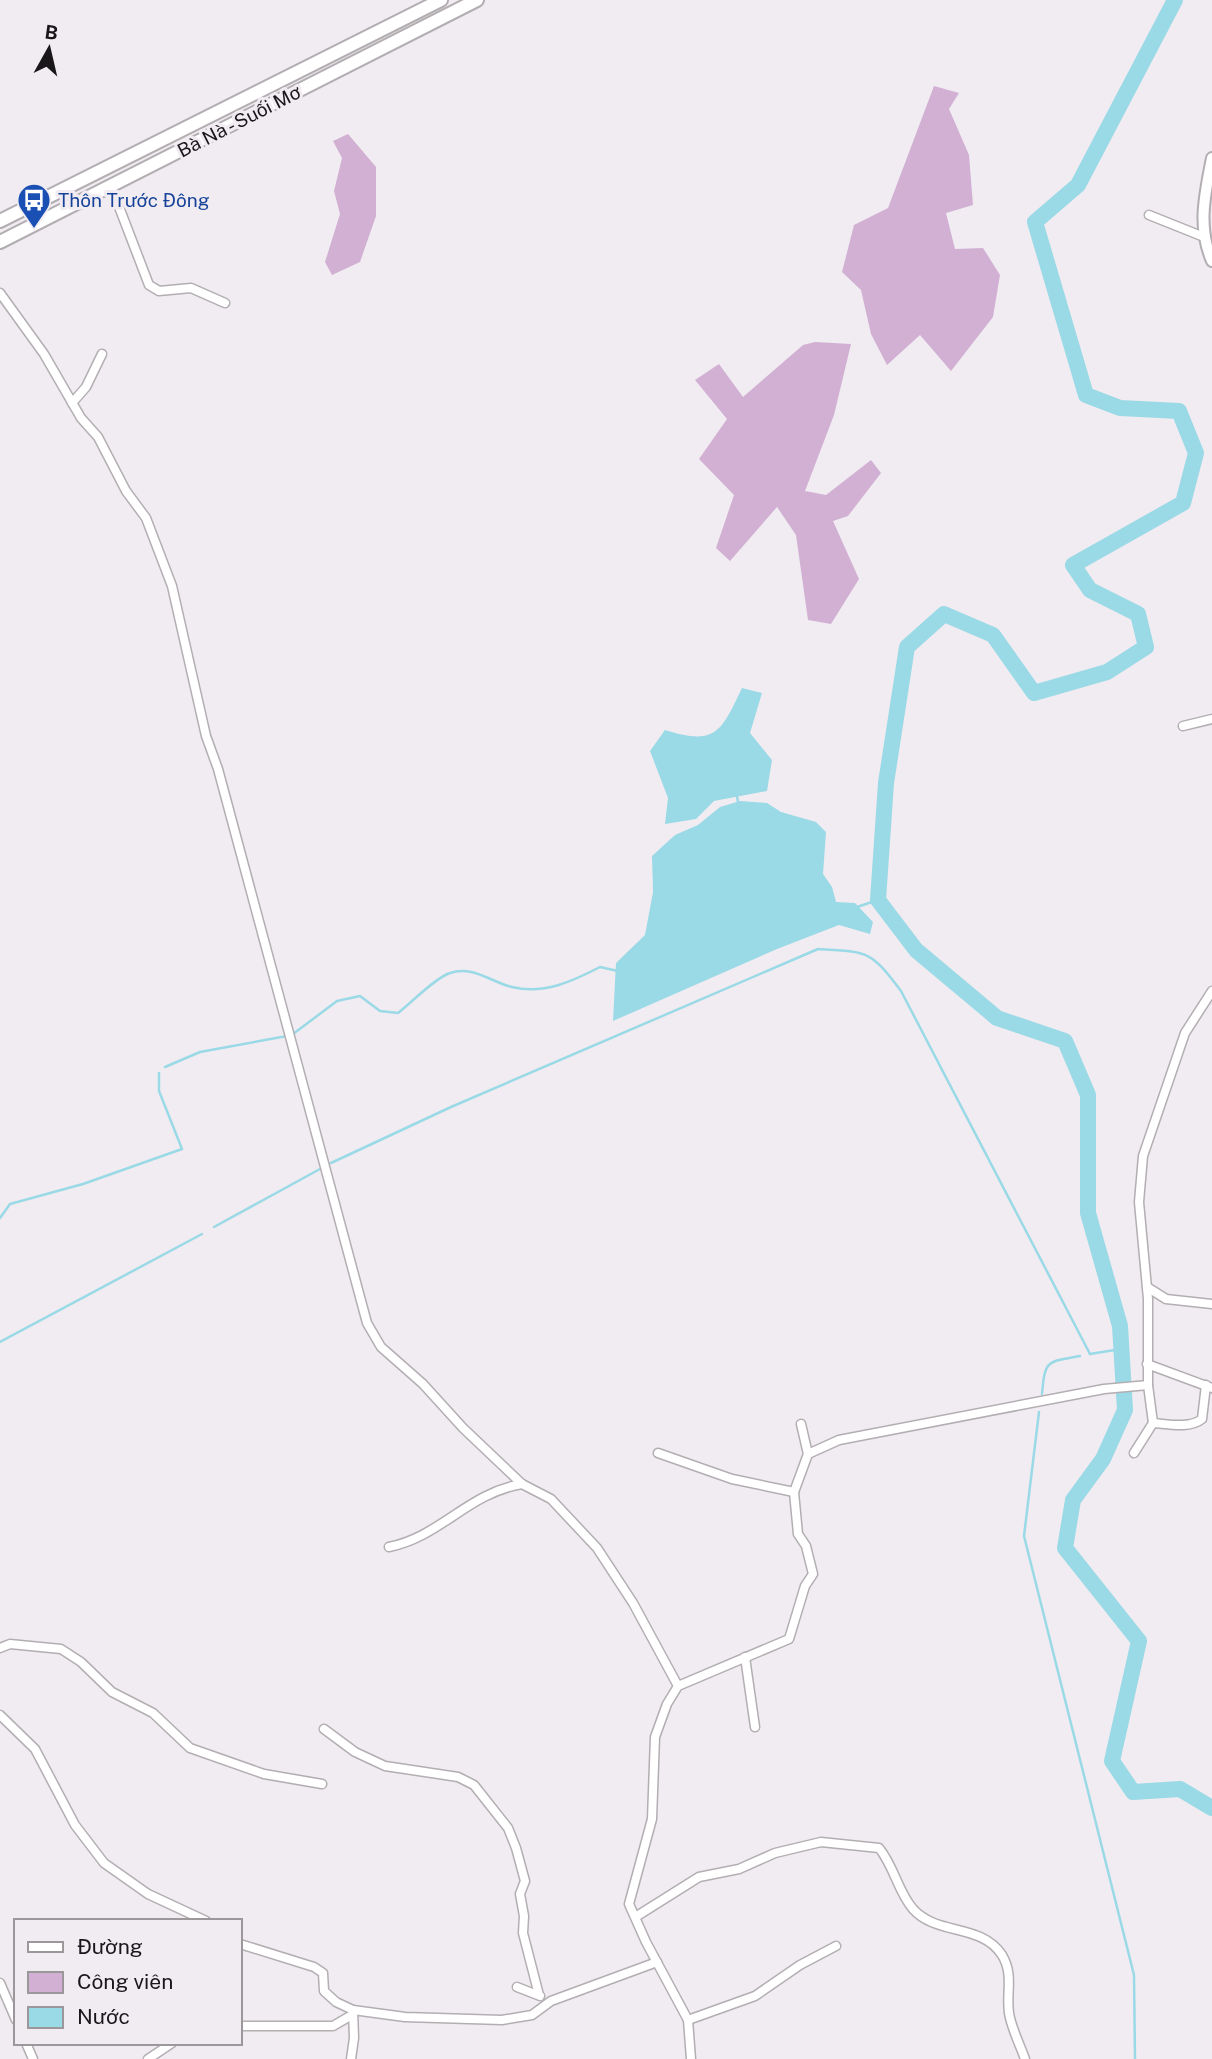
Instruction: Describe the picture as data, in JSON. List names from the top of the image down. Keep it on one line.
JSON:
{"streets":{"main road":["Bà Nà - Suối Mơ"]},"places":{"bus stop":["Thôn Trước Đông"]},"legend":["Đường","Công viên","Nước"],"north":"top"}
